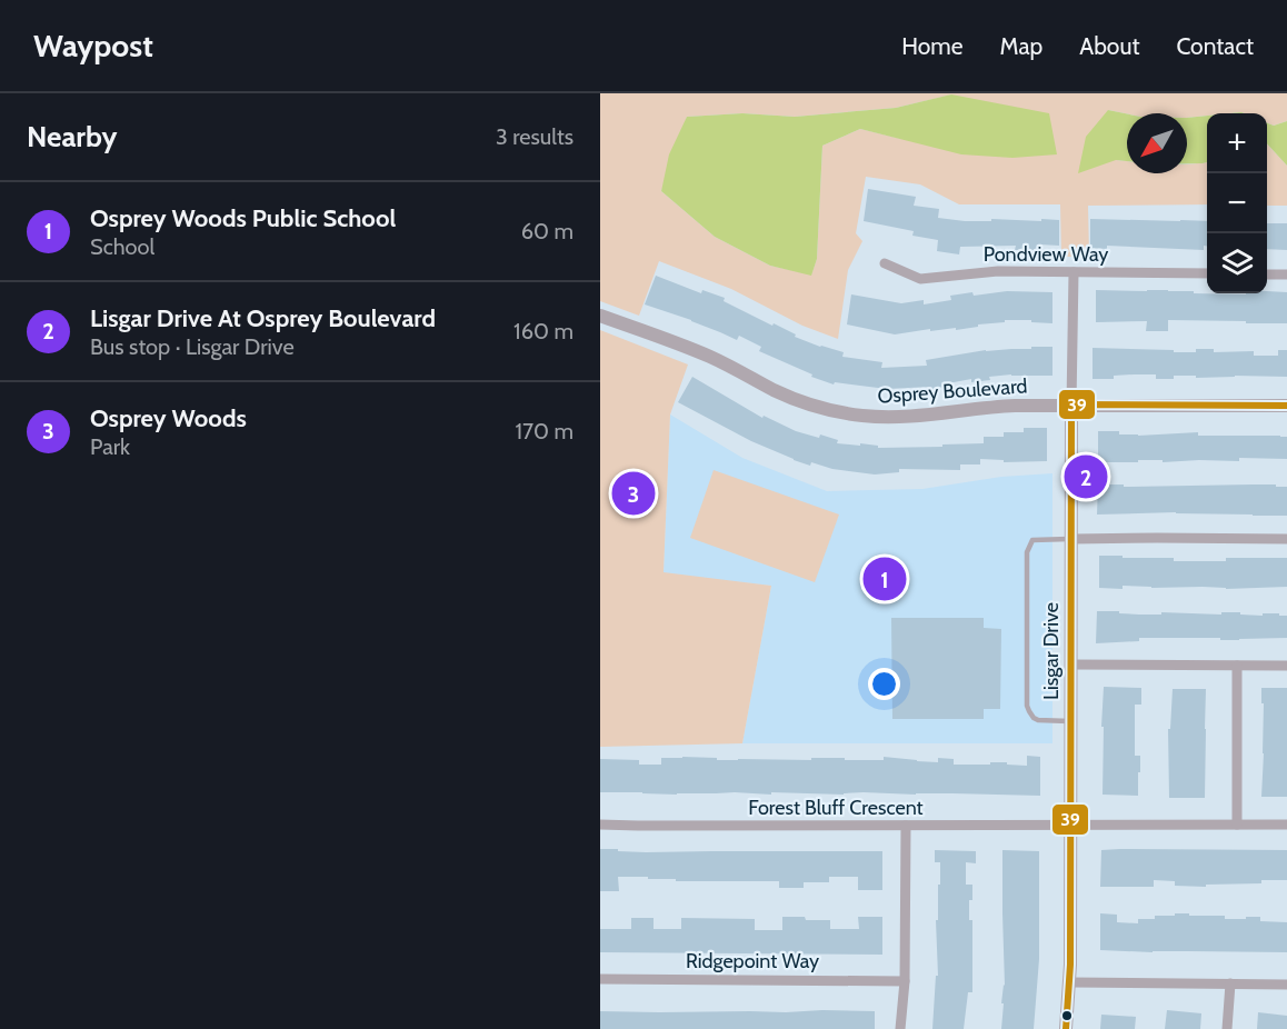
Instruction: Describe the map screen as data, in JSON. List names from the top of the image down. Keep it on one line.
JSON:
{"streets":{"street":["Pondview Way","Osprey Boulevard","Lisgar Drive","Forest Bluff Crescent","Ridgepoint Way"]},"crossings":[["Pondview Way","Lisgar Drive"],["Osprey Boulevard","Lisgar Drive"],["Lisgar Drive","Forest Bluff Crescent"]],"lines":["transit line 39"],"north":"bottom left","page":{"header":"Waypost","nav":["Home","Map","About","Contact"],"heading":["Nearby","3 results"],"map_buttons":["+","−"],"list":[{"mark":"1","name":"Osprey Woods Public School","note":"School","value":"60 m"},{"mark":"2","name":"Lisgar Drive At Osprey Boulevard","note":"Bus stop · Lisgar Drive","value":"160 m"},{"mark":"3","name":"Osprey Woods","note":"Park","value":"170 m"}],"pins":["2","3","1"]}}
